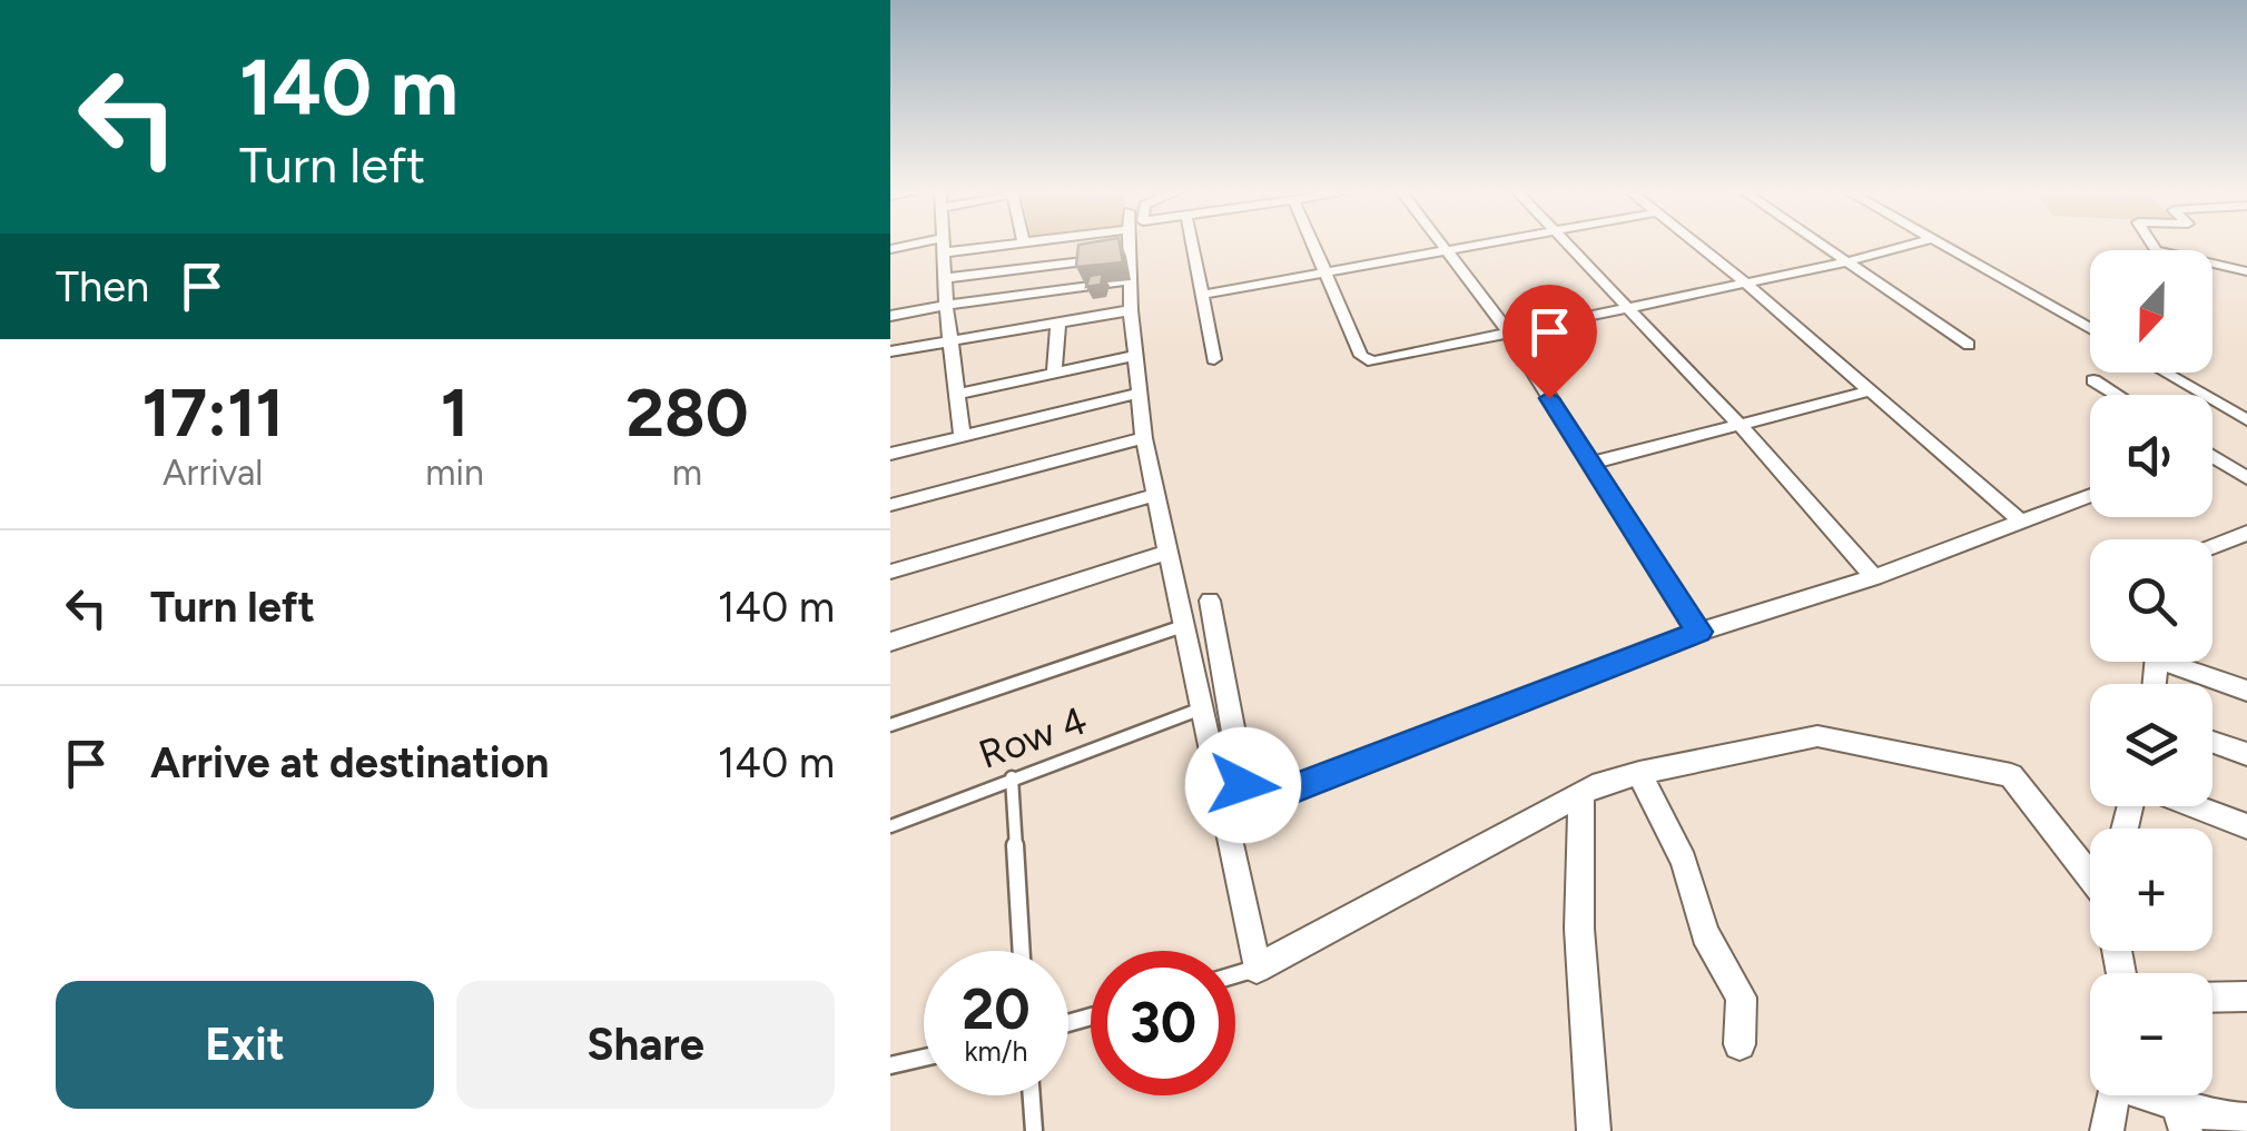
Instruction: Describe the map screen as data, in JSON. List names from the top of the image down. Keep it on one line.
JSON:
{"streets":{"lane":["Row 4"]},"north":"bottom","page":{"turn":["140 m","Turn left"],"then":"Then","map_buttons":["+","−"],"eta":["17:11","Arrival","1","min","280","m"],"list":[{"name":"Turn left","value":"140 m"},{"name":"Arrive at destination","value":"140 m"}],"speed":"20 km/h","limit":"30","buttons":["Exit","Share"]}}
